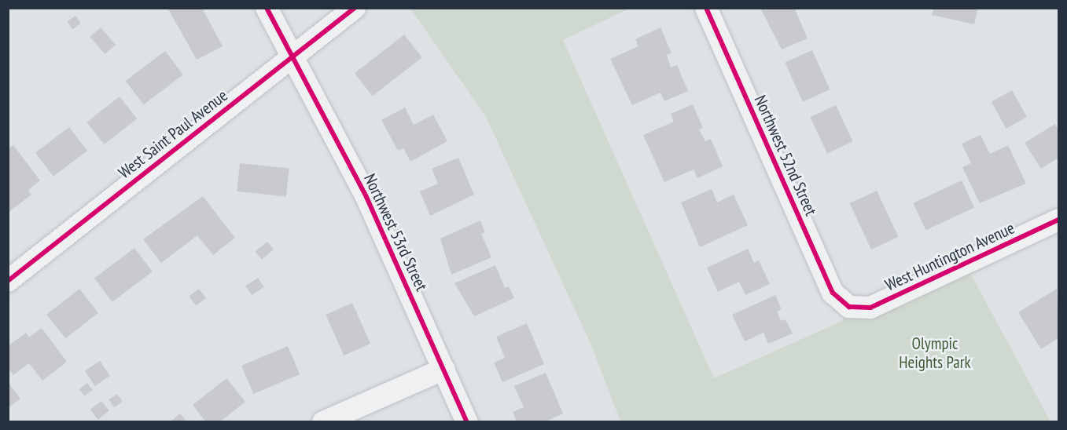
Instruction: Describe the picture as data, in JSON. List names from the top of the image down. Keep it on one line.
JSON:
{"streets":{"street":["West Saint Paul Avenue","Northwest 52nd Street","Northwest 53rd Street","West Huntington Avenue"]},"crossings":[["West Saint Paul Avenue","Northwest 53rd Street"],["Northwest 52nd Street","West Huntington Avenue"]],"parks":["Olympic Heights Park"]}
